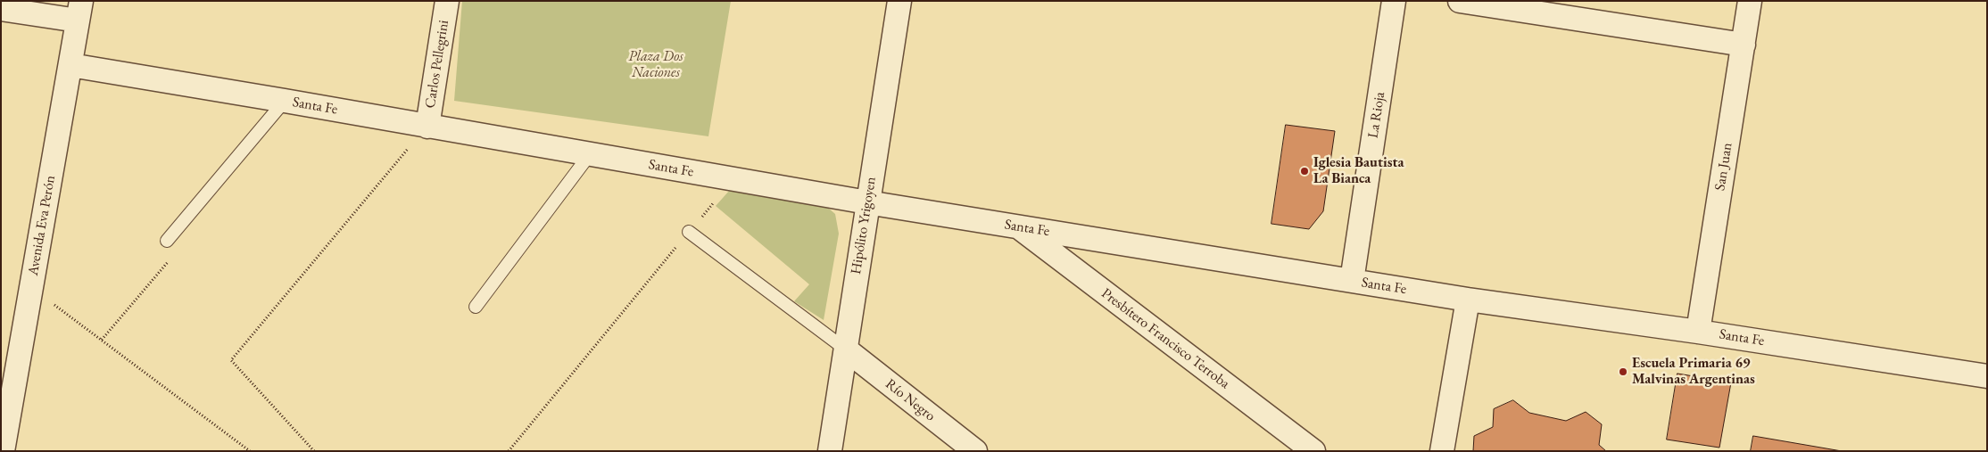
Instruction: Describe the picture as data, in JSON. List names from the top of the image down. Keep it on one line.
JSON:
{"streets":{"street":["Carlos Pellegrini","Santa Fe","La Rioja","San Juan","Avenida Eva Perón","Hipólito Yrigoyen","Presbítero Francisco Terroba","Río Negro"]},"crossings":[["Carlos Pellegrini","Santa Fe"],["Santa Fe","La Rioja"],["Santa Fe","San Juan"],["Santa Fe","Avenida Eva Perón"],["Santa Fe","Hipólito Yrigoyen"],["Santa Fe","Presbítero Francisco Terroba"],["Hipólito Yrigoyen","Río Negro"]],"parks":["Plaza Dos Naciones"],"places":["Iglesia Bautista La Bianca","Escuela Primaria 69 Malvinas Argentinas"]}
